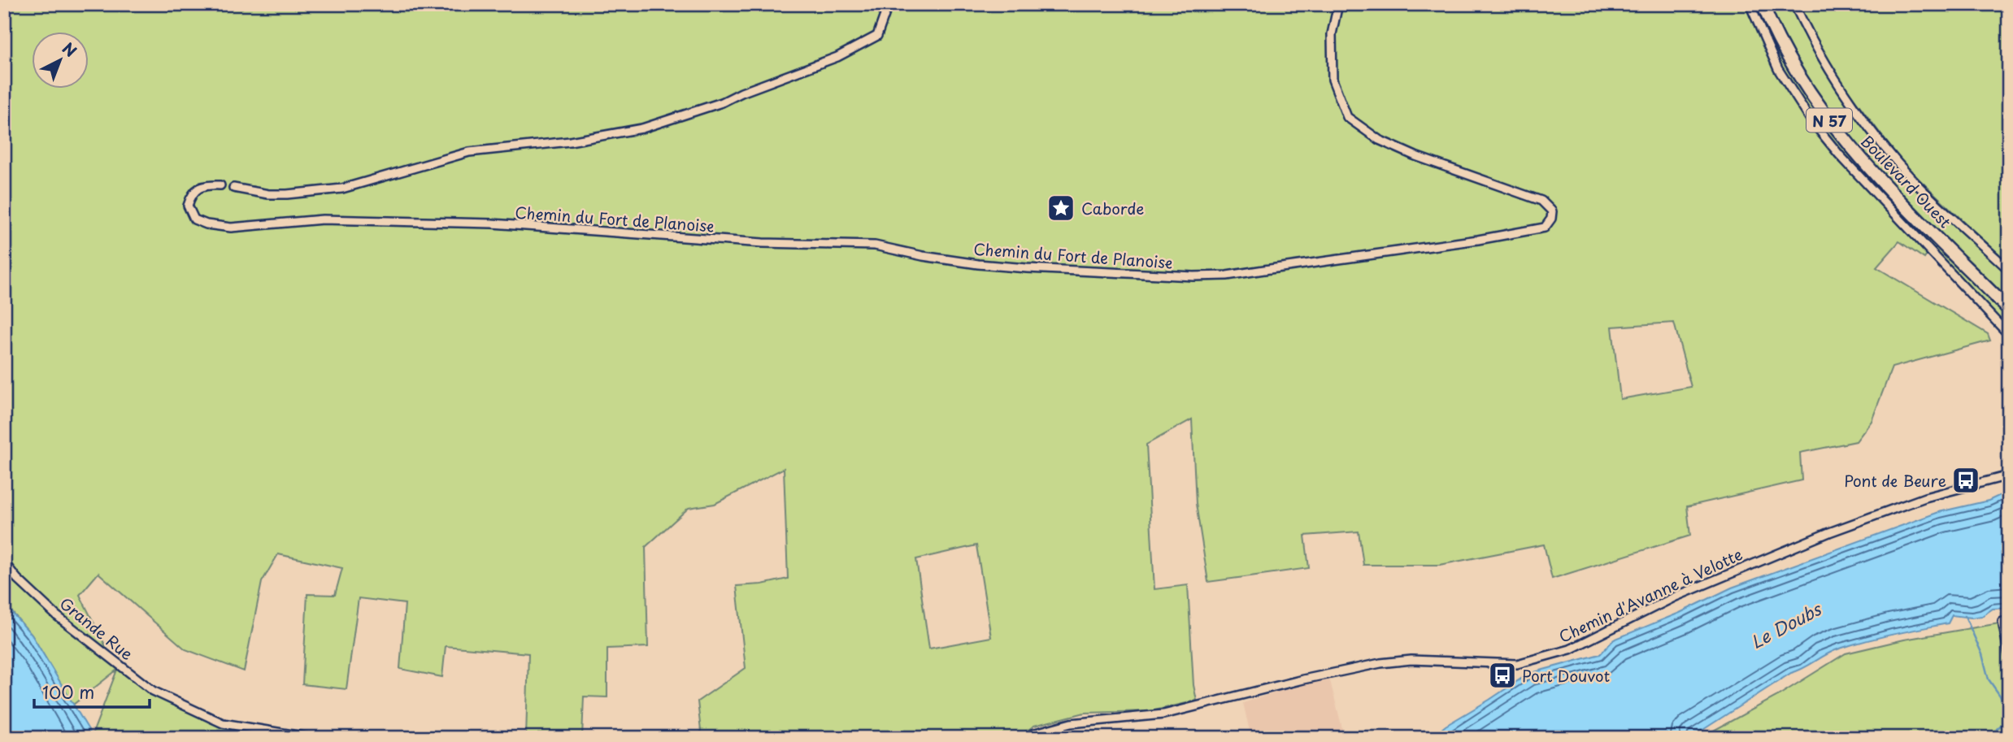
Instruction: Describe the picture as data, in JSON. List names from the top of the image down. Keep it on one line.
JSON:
{"streets":{"main road":["N 57","Boulevard Ouest"],"street":["Chemin du Fort de Planoise","Chemin d'Avanne à Velotte","Grande Rue"]},"water":["Le Doubs"],"places":{"place":["Caborde"],"bus stop":["Pont de Beure","Port Douvot"]},"scale_bar":"100 m","north":"top right"}
